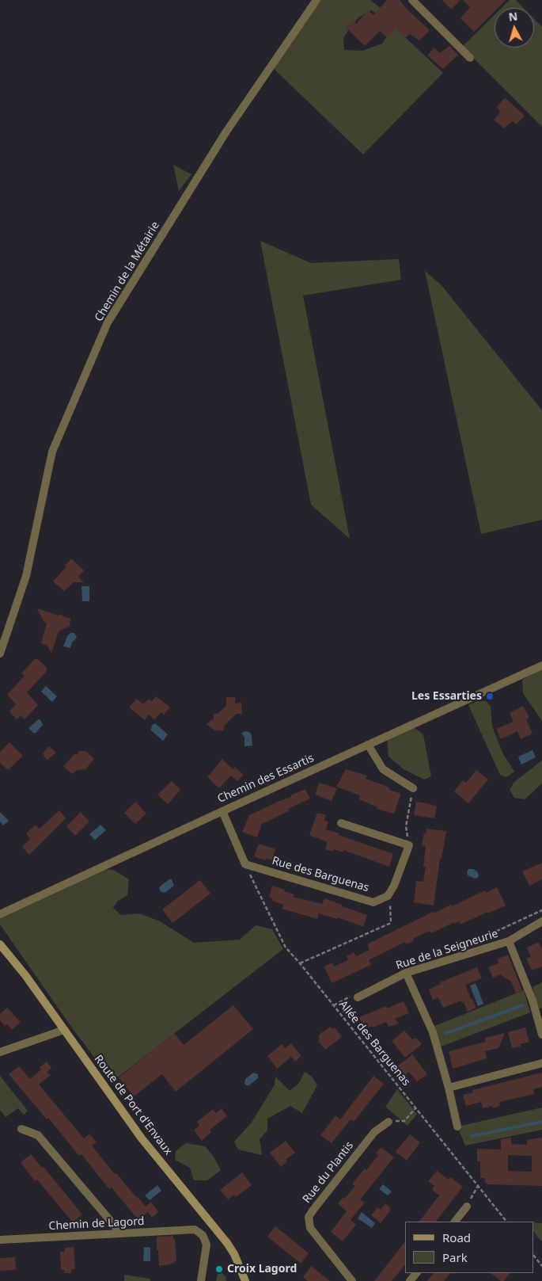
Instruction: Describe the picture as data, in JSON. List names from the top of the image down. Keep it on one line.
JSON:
{"streets":{"street":["Chemin de la Métairie","Chemin des Essartis","Rue des Barguenas","Rue de la Seigneurie","Route de Port d'Envaux","Rue du Plantis","Chemin de Lagord"],"path":["Allée des Barguenas"]},"crossings":[["Rue des Barguenas","Allée des Barguenas"]],"places":["Les Essarties","Croix Lagord"],"legend":["Road","Park"],"north":"top"}
